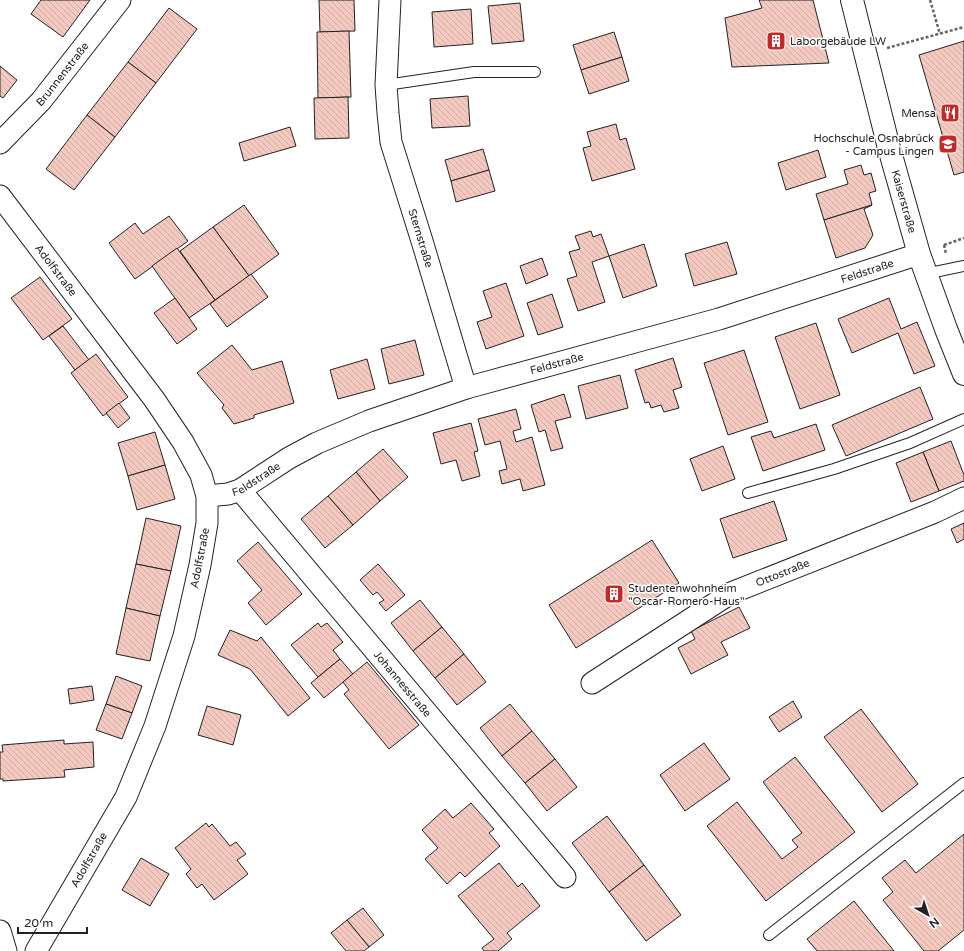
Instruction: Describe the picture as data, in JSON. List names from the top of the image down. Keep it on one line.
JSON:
{"streets":{"main road":["Kaiserstraße"],"street":["Brunnenstraße","Sternstraße","Adolfstraße","Feldstraße","Ottostraße","Johannesstraße"]},"crossings":[["Kaiserstraße","Feldstraße"],["Sternstraße","Feldstraße"],["Adolfstraße","Feldstraße"],["Feldstraße","Johannesstraße"]],"places":{"building":["Laborgebäude LW","Studentenwohnheim \"Oscar-Romero-Haus\""],"restaurant":["Mensa"],"school or university":["Hochschule Osnabrück - Campus Lingen"]},"scale_bar":"20 m","north":"bottom right"}
